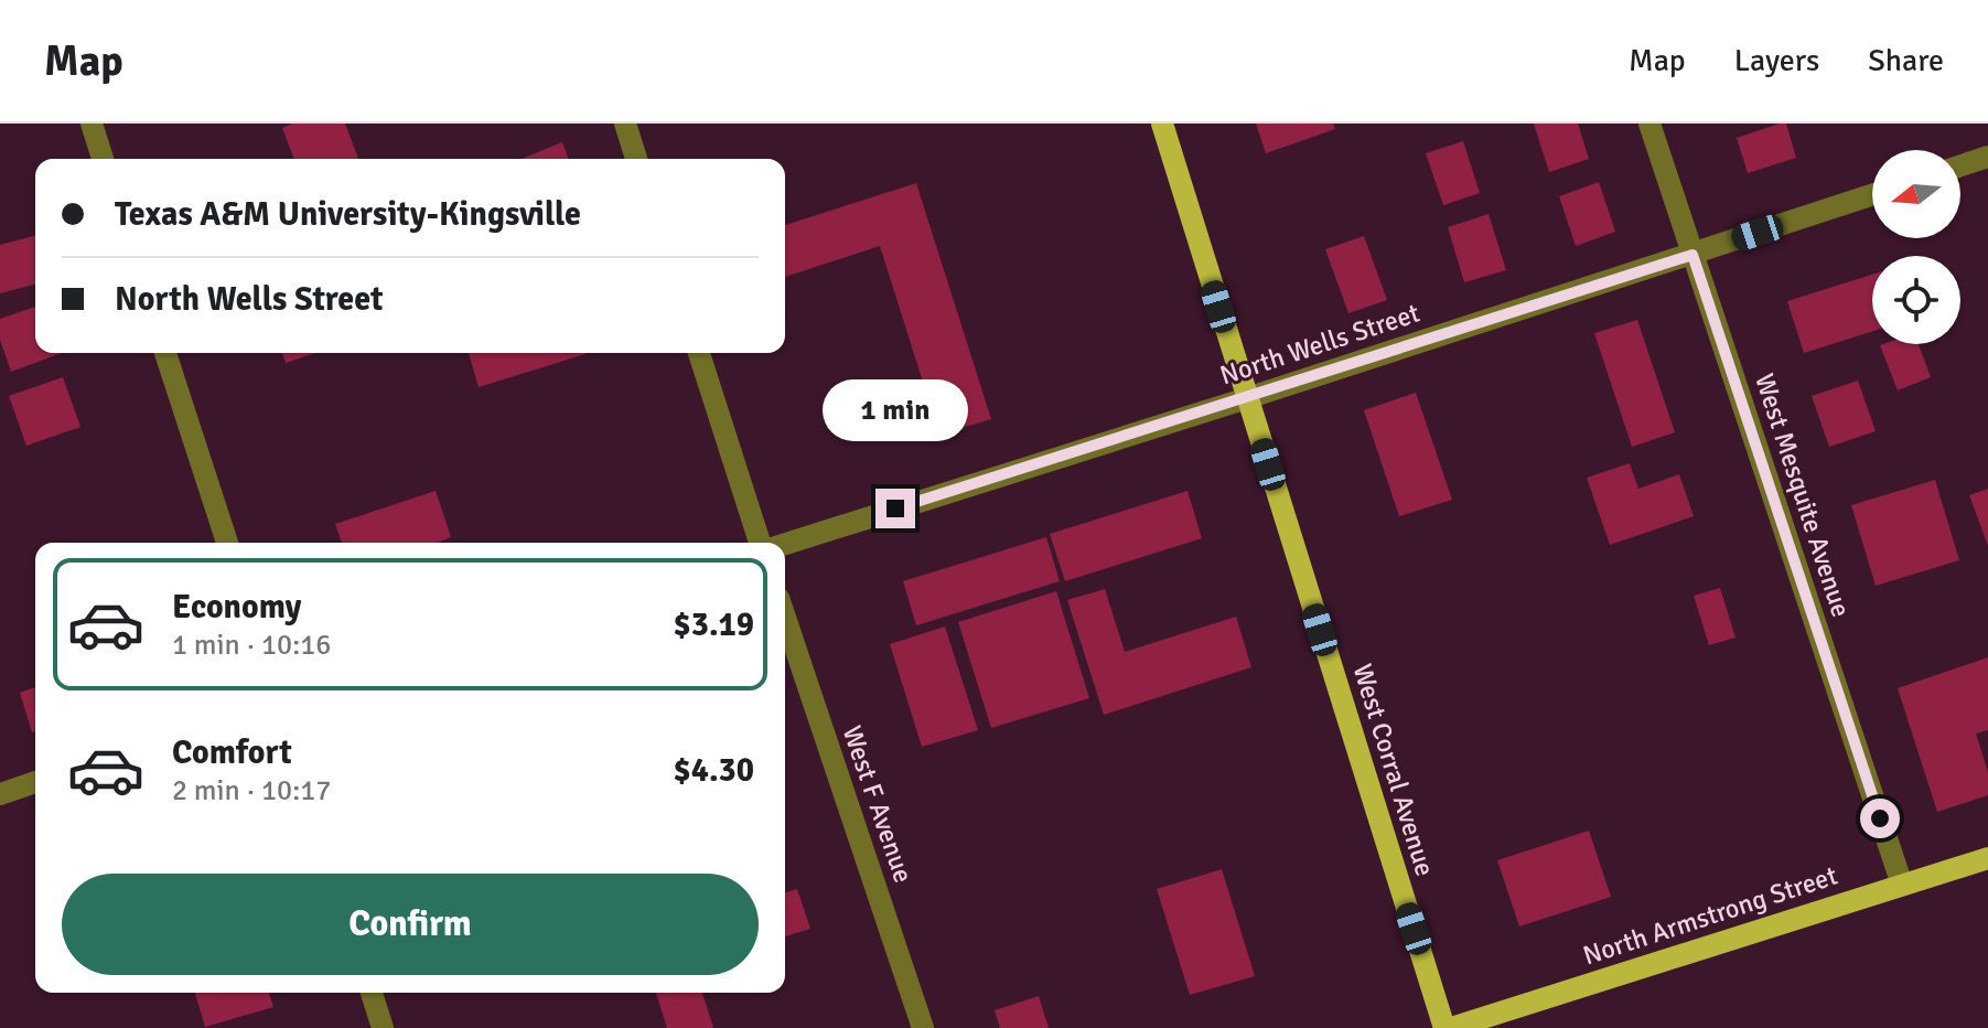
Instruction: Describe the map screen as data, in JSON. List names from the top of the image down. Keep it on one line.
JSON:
{"streets":{"main road":["West Corral Avenue","North Armstrong Street"],"street":["North Wells Street","West Mesquite Avenue","West F Avenue"]},"crossings":[["North Wells Street","West Mesquite Avenue"],["North Wells Street","West Corral Avenue"],["West Mesquite Avenue","North Armstrong Street"],["West Corral Avenue","North Armstrong Street"]],"north":"left","page":{"header":"Map","nav":["Map","Layers","Share"],"banner":["Texas A&M University-Kingsville","North Wells Street"],"bubble":"1 min","list":[{"name":"Economy","note":"1 min · 10:16","value":"$3.19"},{"name":"Comfort","note":"2 min · 10:17","value":"$4.30"}],"buttons":"Confirm"}}
